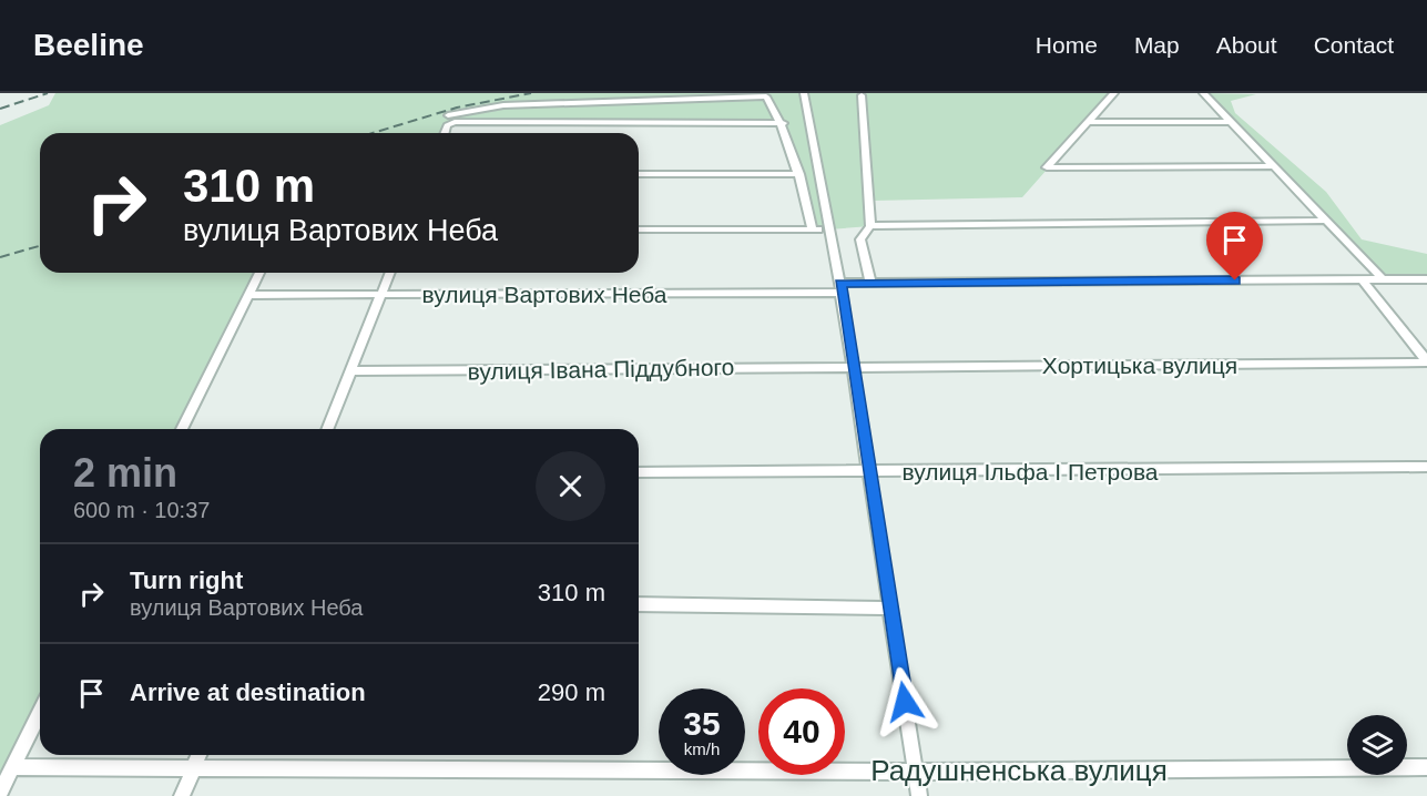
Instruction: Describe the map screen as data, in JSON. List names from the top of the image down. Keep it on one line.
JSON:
{"streets":{"street":["вулиця Вартових Неба","Хортицька вулиця","вулиця Івана Піддубного","вулиця Ільфа І Петрова","Радушненська вулиця"]},"crossings":[["Хортицька вулиця","вулиця Івана Піддубного"]],"page":{"header":"Beeline","nav":["Home","Map","About","Contact"],"turn":["310 m","вулиця Вартових Неба"],"heading":["2 min","600 m · 10:37"],"list":[{"name":"Turn right","note":"вулиця Вартових Неба","value":"310 m"},{"name":"Arrive at destination","value":"290 m"}],"speed":"35 km/h","limit":"40"}}
